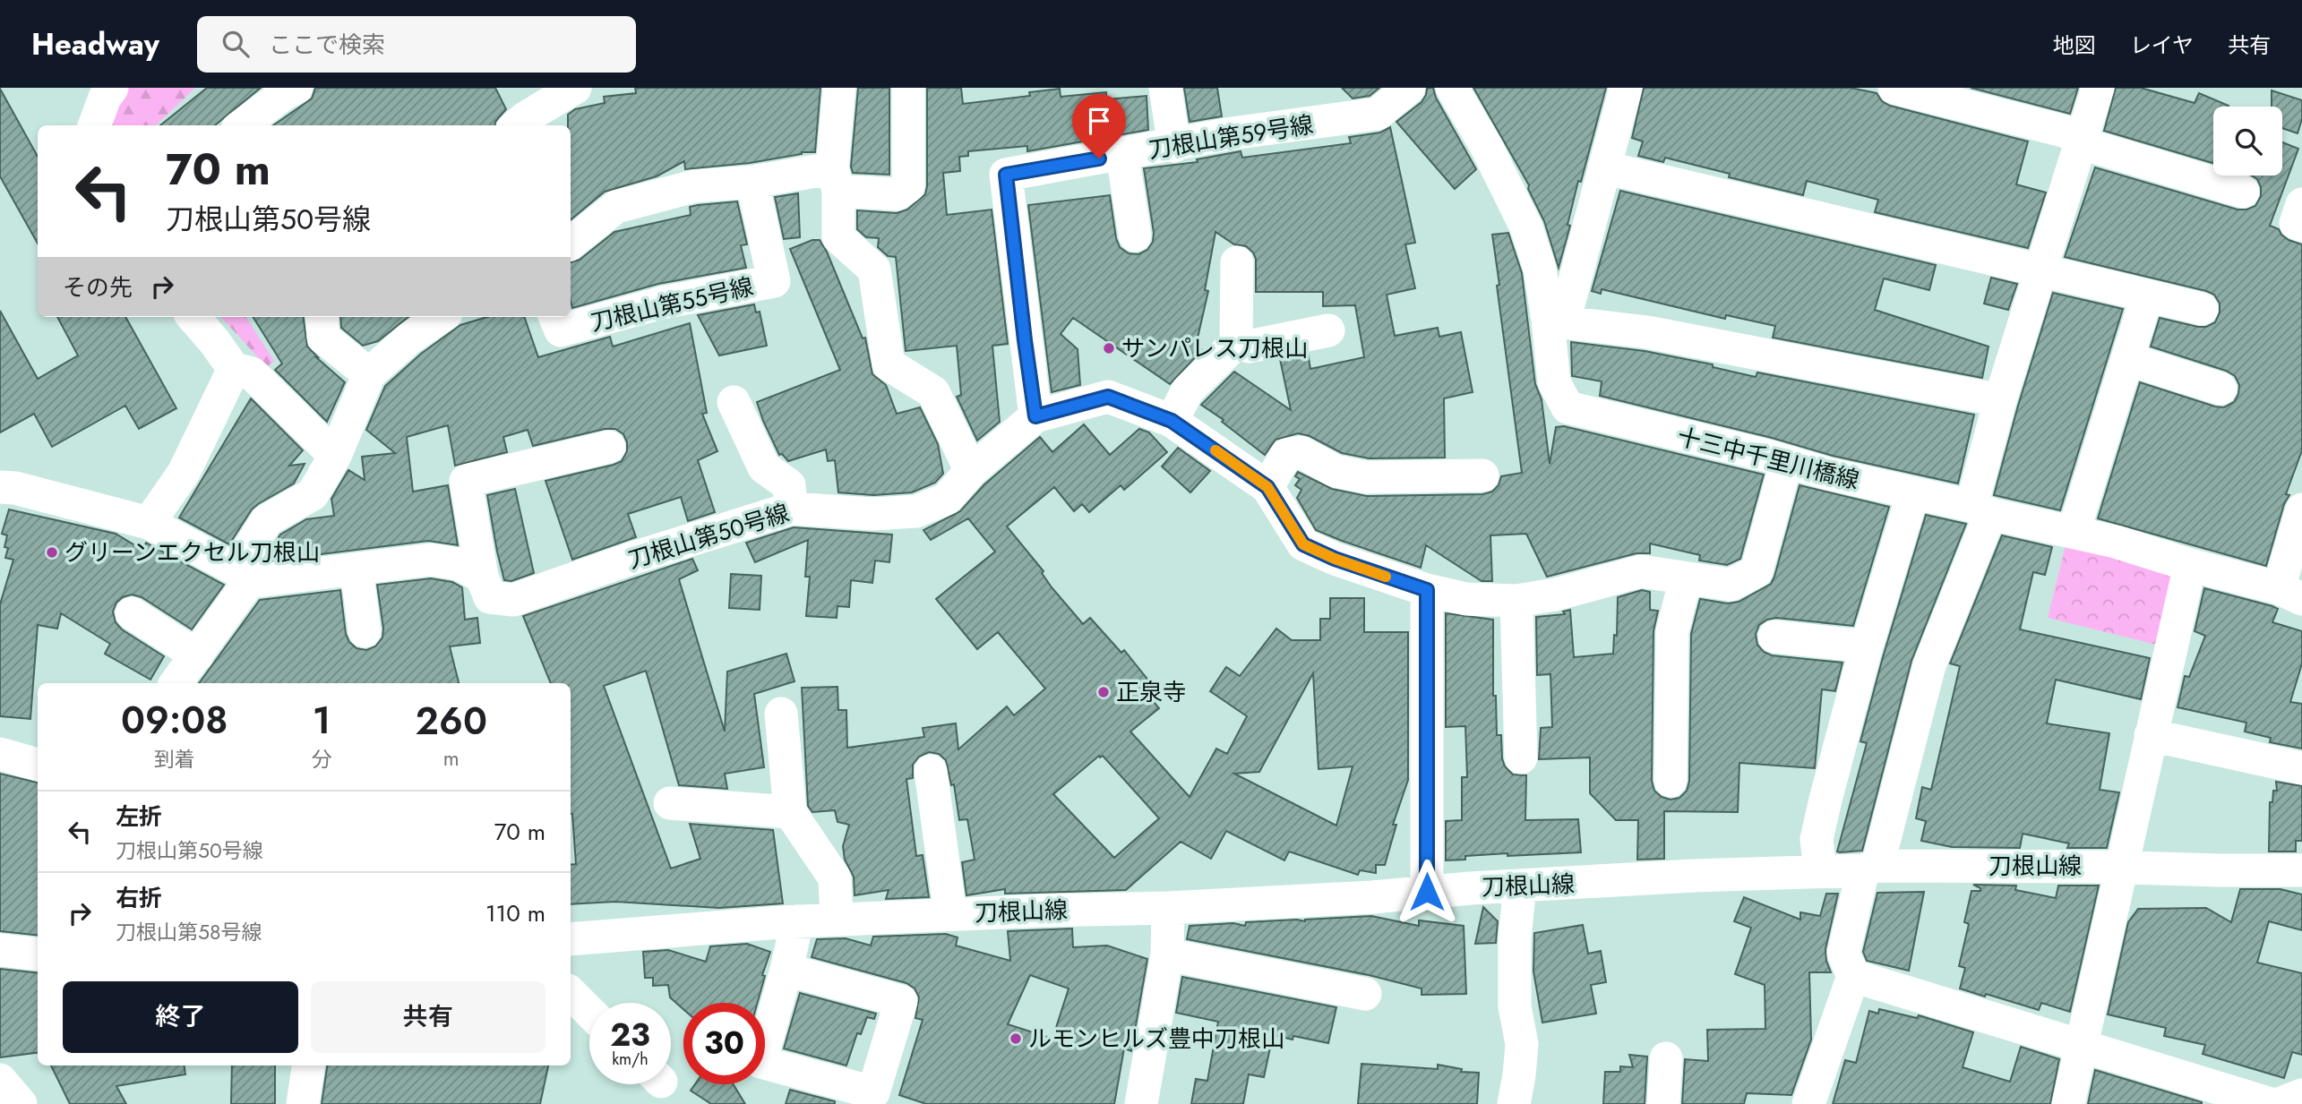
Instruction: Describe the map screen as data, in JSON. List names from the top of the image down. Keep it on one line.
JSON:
{"streets":{"street":["刀根山第59号線","刀根山第55号線","十三中千里川橋線","刀根山第50号線","刀根山線"]},"crossings":[["刀根山第59号線","刀根山第50号線"],["十三中千里川橋線","刀根山第50号線"]],"places":["サンパレス刀根山","グリーンエクセル刀根山","正泉寺","ルモンヒルズ豊中刀根山"],"page":{"header":"Headway","search":"ここで検索","nav":["地図","レイヤ","共有"],"turn":["70 m","刀根山第50号線"],"then":"その先","eta":["09:08","到着","1","分","260","m"],"list":[{"name":"左折","note":"刀根山第50号線","value":"70 m"},{"name":"右折","note":"刀根山第58号線","value":"110 m"}],"buttons":["終了","共有"],"speed":"23 km/h","limit":"30"}}
